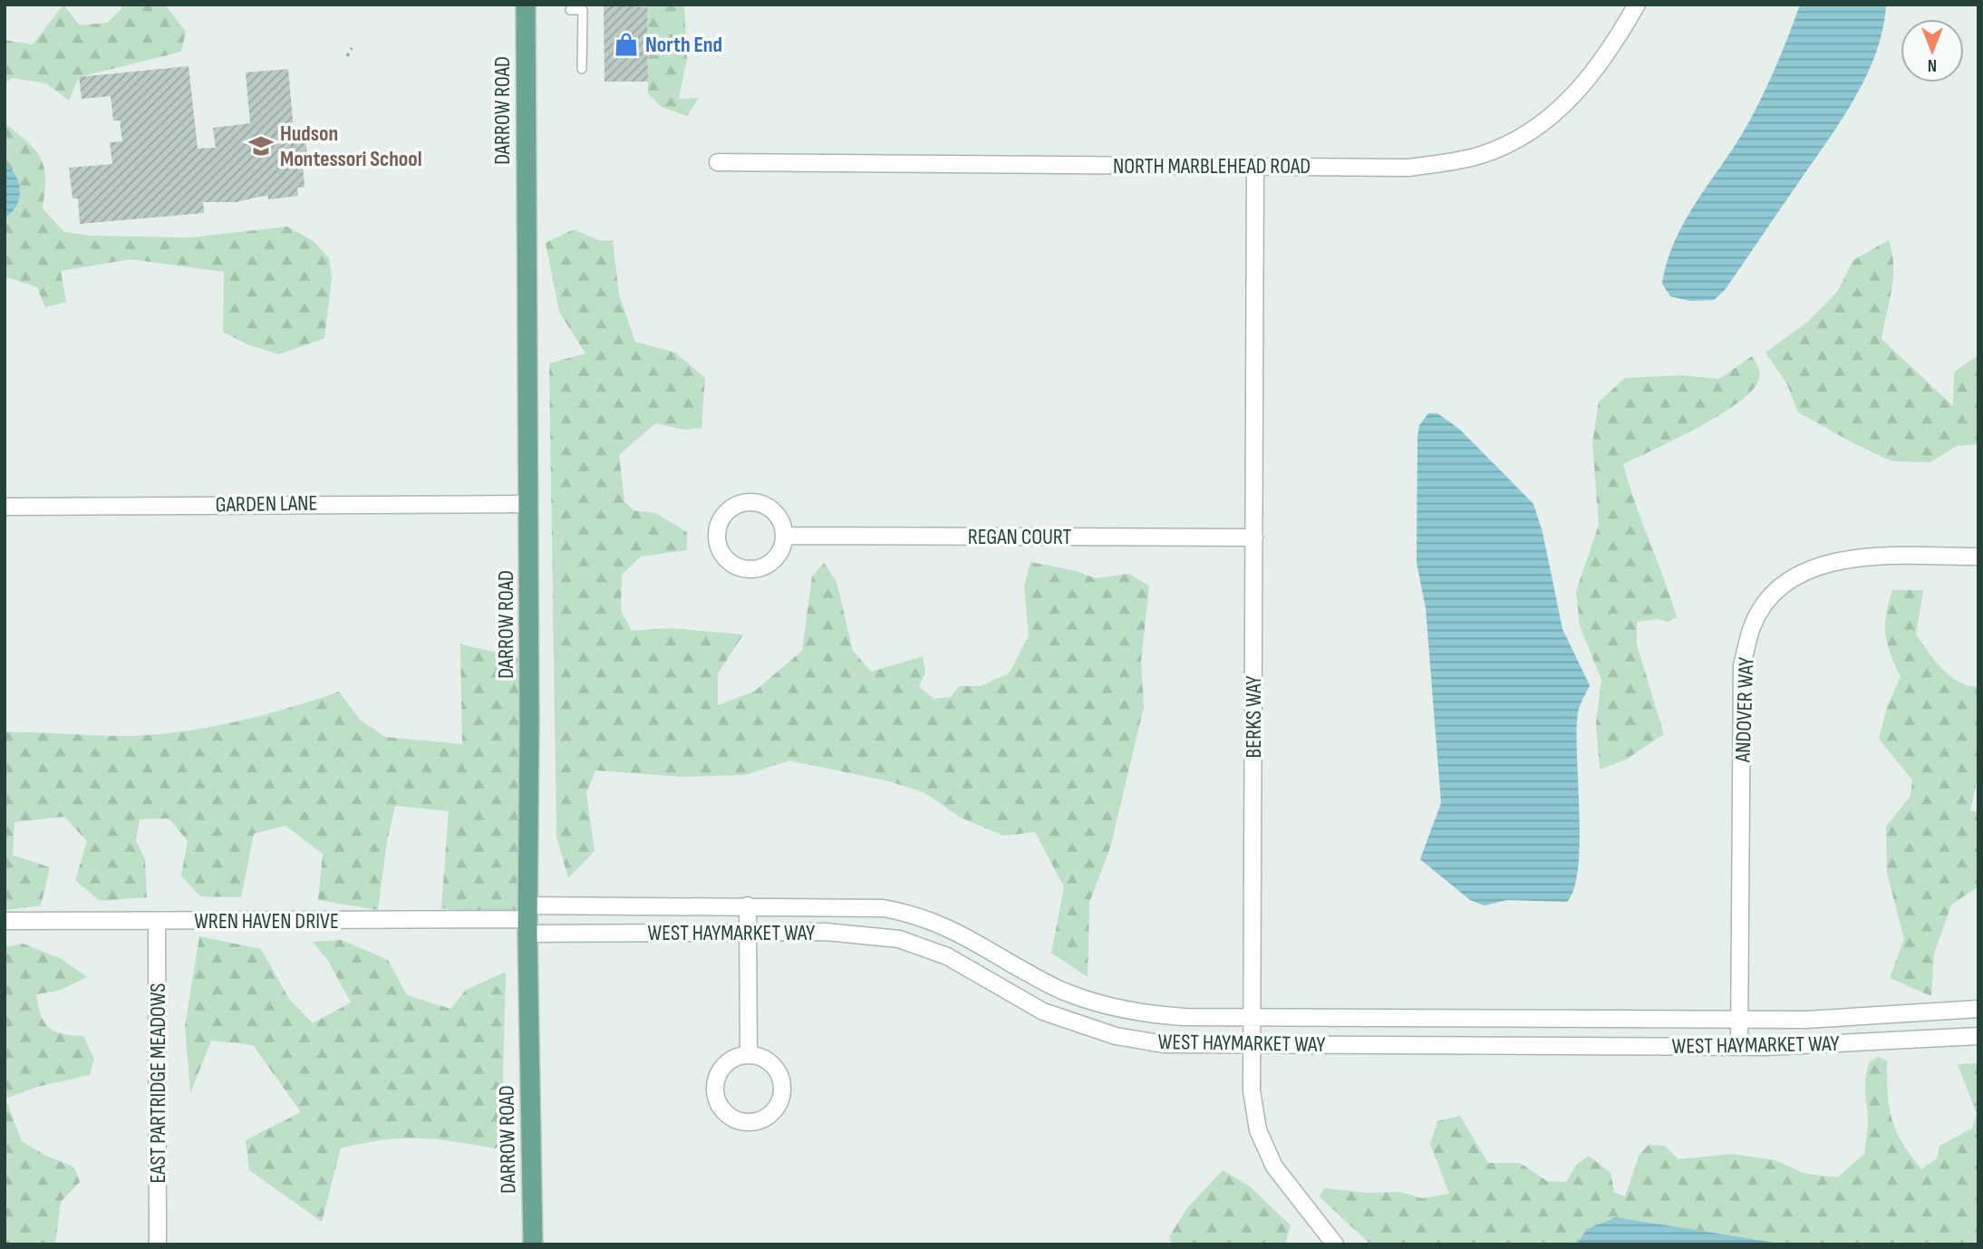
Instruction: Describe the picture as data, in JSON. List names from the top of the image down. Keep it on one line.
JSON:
{"streets":{"main road":["DARROW ROAD"],"street":["NORTH MARBLEHEAD ROAD","GARDEN LANE","REGAN COURT","ANDOVER WAY","BERKS WAY","WREN HAVEN DRIVE","WEST HAYMARKET WAY","EAST PARTRIDGE MEADOWS"]},"crossings":[["DARROW ROAD","GARDEN LANE"],["DARROW ROAD","WREN HAVEN DRIVE"],["DARROW ROAD","WEST HAYMARKET WAY"],["NORTH MARBLEHEAD ROAD","BERKS WAY"],["REGAN COURT","BERKS WAY"],["ANDOVER WAY","WEST HAYMARKET WAY"],["BERKS WAY","WEST HAYMARKET WAY"],["WREN HAVEN DRIVE","WEST HAYMARKET WAY"],["WREN HAVEN DRIVE","EAST PARTRIDGE MEADOWS"]],"places":{"shop":["North End"],"school or university":["Hudson Montessori School"]},"north":"bottom"}
